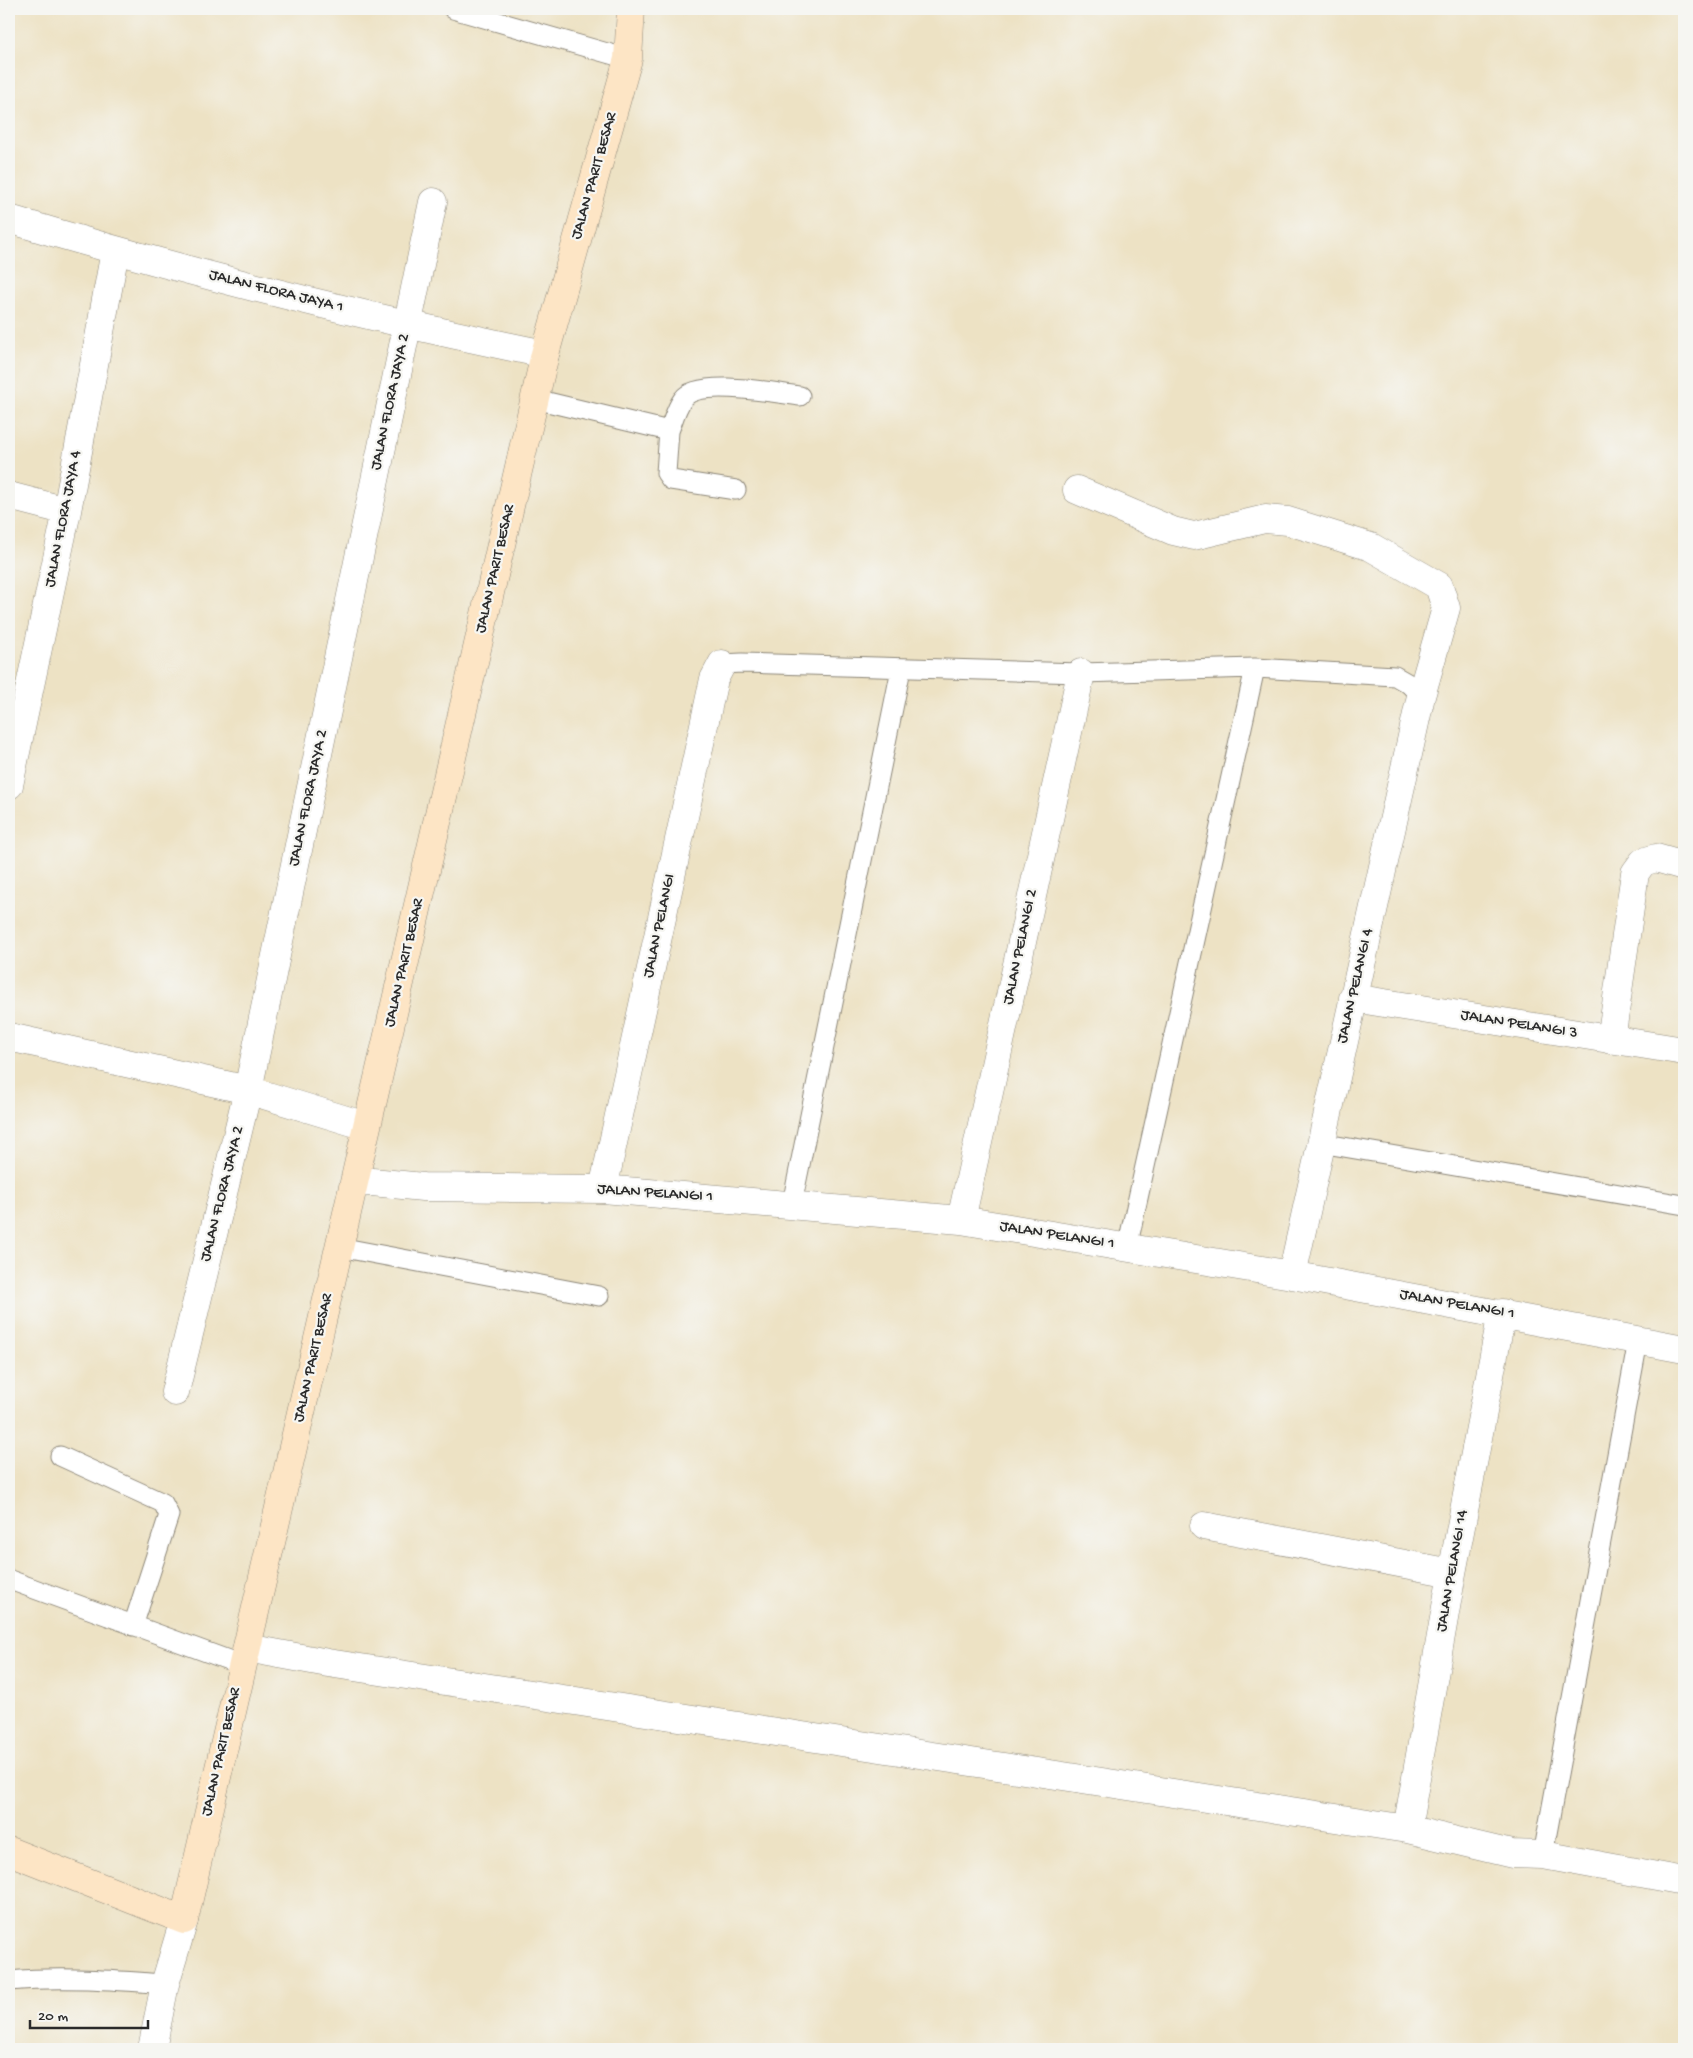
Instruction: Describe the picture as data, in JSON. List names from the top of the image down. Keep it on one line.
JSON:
{"streets":{"street":["JALAN PARIT BESAR","JALAN FLORA JAYA 1","JALAN FLORA JAYA 2","JALAN FLORA JAYA 4","JALAN PELANGI","JALAN PELANGI 2","JALAN PELANGI 4","JALAN PELANGI 3","JALAN PELANGI 1","JALAN PELANGI 14"]},"crossings":[["JALAN PARIT BESAR","JALAN FLORA JAYA 1"],["JALAN PARIT BESAR","JALAN PELANGI 1"],["JALAN FLORA JAYA 1","JALAN FLORA JAYA 2"],["JALAN FLORA JAYA 1","JALAN FLORA JAYA 4"],["JALAN PELANGI","JALAN PELANGI 1"],["JALAN PELANGI 2","JALAN PELANGI 1"],["JALAN PELANGI 4","JALAN PELANGI 3"],["JALAN PELANGI 4","JALAN PELANGI 1"],["JALAN PELANGI 1","JALAN PELANGI 14"]],"scale_bar":"20 m"}
